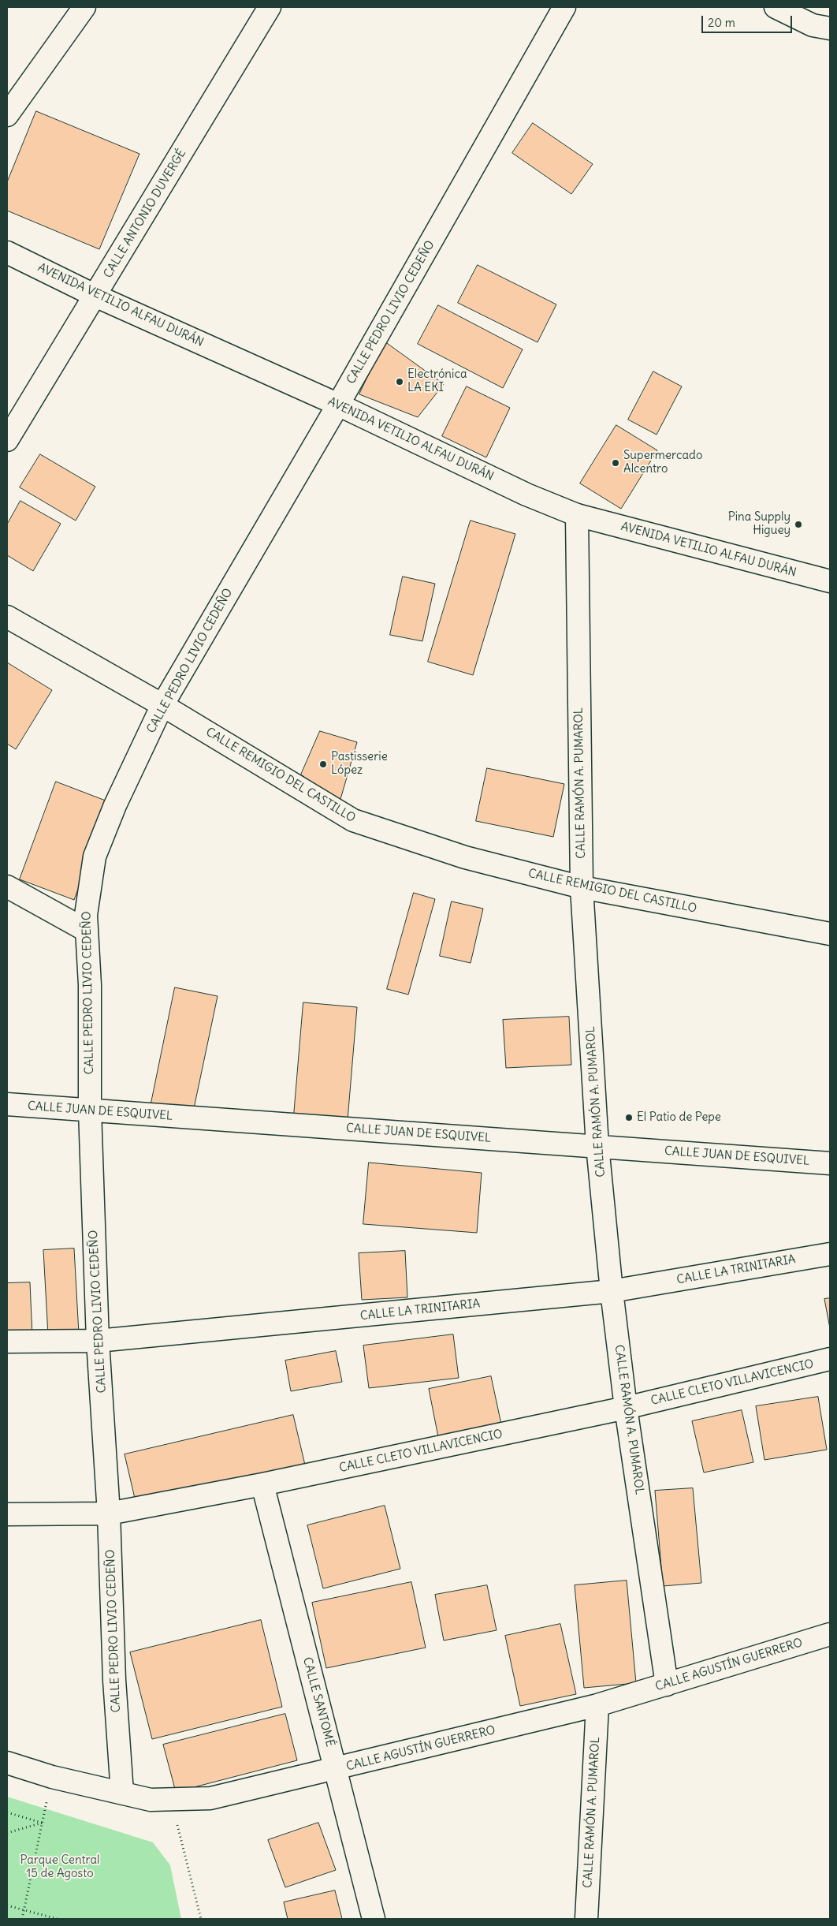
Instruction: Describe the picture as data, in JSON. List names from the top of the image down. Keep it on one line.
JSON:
{"streets":{"street":["CALLE ANTONIO DUVERGÉ","AVENIDA VETILIO ALFAU DURÁN","CALLE PEDRO LIVIO CEDEÑO","CALLE REMIGIO DEL CASTILLO","CALLE RAMÓN A. PUMAROL","CALLE JUAN DE ESQUIVEL","CALLE LA TRINITARIA","CALLE CLETO VILLAVICENCIO","CALLE AGUSTÍN GUERRERO","CALLE SANTOMÉ"]},"crossings":[["CALLE ANTONIO DUVERGÉ","AVENIDA VETILIO ALFAU DURÁN"],["AVENIDA VETILIO ALFAU DURÁN","CALLE PEDRO LIVIO CEDEÑO"],["AVENIDA VETILIO ALFAU DURÁN","CALLE RAMÓN A. PUMAROL"],["CALLE PEDRO LIVIO CEDEÑO","CALLE REMIGIO DEL CASTILLO"],["CALLE PEDRO LIVIO CEDEÑO","CALLE JUAN DE ESQUIVEL"],["CALLE PEDRO LIVIO CEDEÑO","CALLE LA TRINITARIA"],["CALLE PEDRO LIVIO CEDEÑO","CALLE CLETO VILLAVICENCIO"],["CALLE PEDRO LIVIO CEDEÑO","CALLE AGUSTÍN GUERRERO"],["CALLE REMIGIO DEL CASTILLO","CALLE RAMÓN A. PUMAROL"],["CALLE RAMÓN A. PUMAROL","CALLE JUAN DE ESQUIVEL"],["CALLE RAMÓN A. PUMAROL","CALLE LA TRINITARIA"],["CALLE RAMÓN A. PUMAROL","CALLE CLETO VILLAVICENCIO"],["CALLE RAMÓN A. PUMAROL","CALLE AGUSTÍN GUERRERO"],["CALLE CLETO VILLAVICENCIO","CALLE SANTOMÉ"],["CALLE AGUSTÍN GUERRERO","CALLE SANTOMÉ"]],"parks":["Parque Central 15 de Agosto"],"places":["Electrónica LA EKI","Supermercado Alcentro","Pina Supply Higuey","Pastisserie López","El Patio de Pepe"],"scale_bar":"20 m"}
